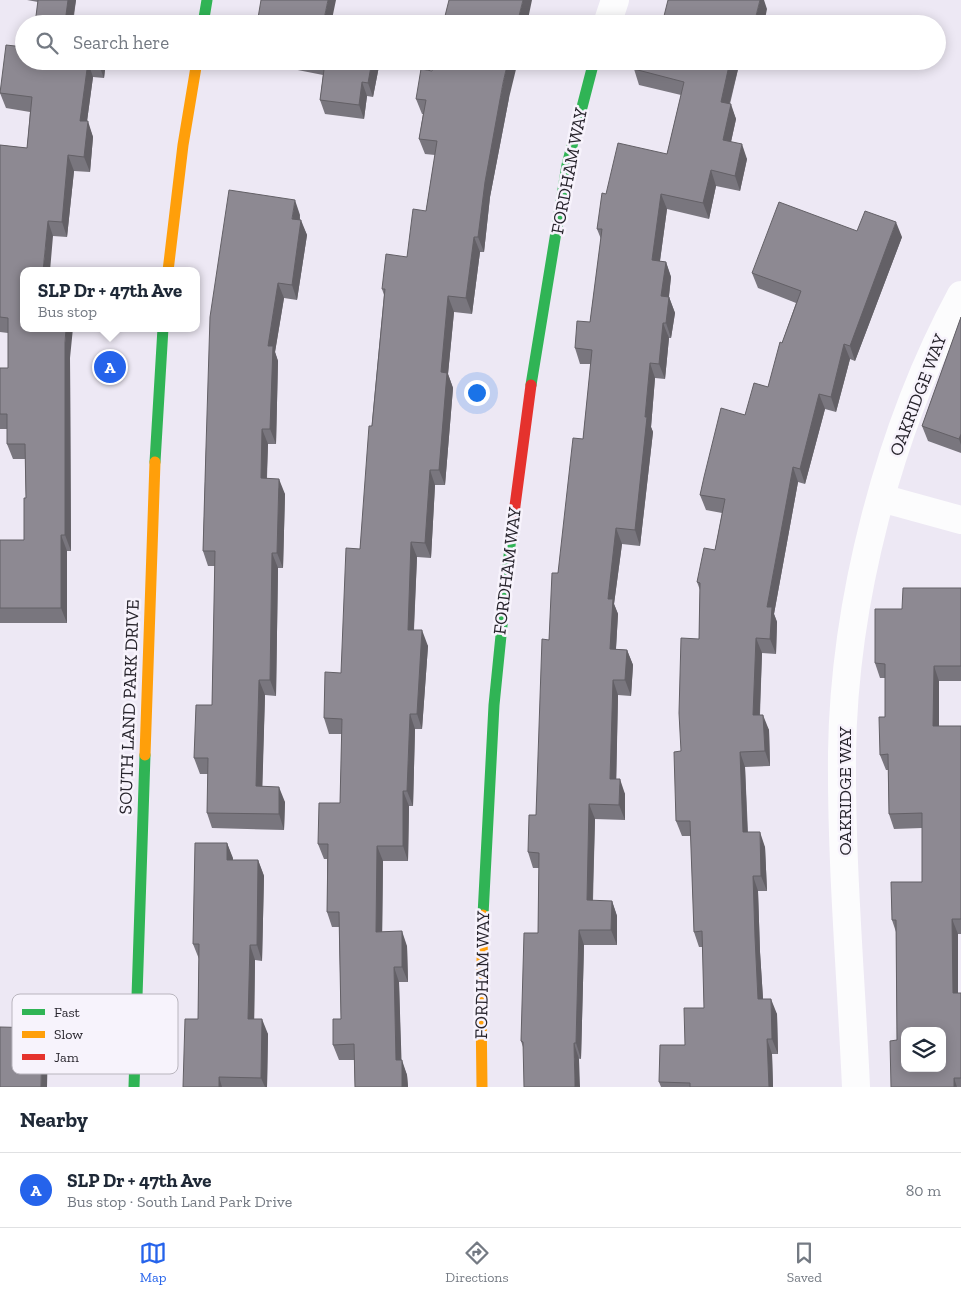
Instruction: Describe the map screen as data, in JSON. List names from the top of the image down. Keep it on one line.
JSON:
{"streets":{"street":["FORDHAM WAY","OAKRIDGE WAY","SOUTH LAND PARK DRIVE"]},"legend":["Fast","Slow","Jam"],"page":{"search":"Search here","popup":["SLP Dr + 47th Ave","Bus stop"],"pins":"A","heading":"Nearby","list":[{"mark":"A","name":"SLP Dr + 47th Ave","note":"Bus stop · South Land Park Drive","value":"80 m"}],"nav":["Map","Directions","Saved"]}}
